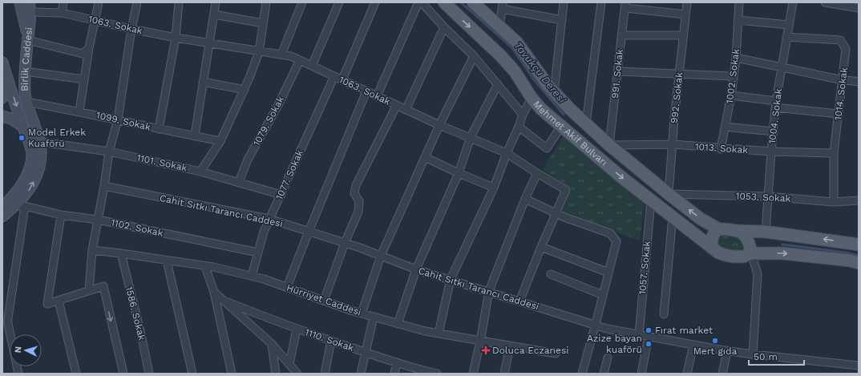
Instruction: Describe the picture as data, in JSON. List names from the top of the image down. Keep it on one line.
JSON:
{"streets":{"main road":["Birlik Caddesi","Mehmet Akif Bulvarı"],"street":["1063. Sokak","991. Sokak","1002. Sokak","1014. Sokak","992. Sokak","1004. Sokak","1099. Sokak","1079. Sokak","1013. Sokak","1101. Sokak","1077. Sokak","1053. Sokak","Cahit Sıtkı Tarancı Caddesi","1102. Sokak","1057. Sokak","Hürriyet Caddesi","1586. Sokak","1110. Sokak"]},"crossings":[["1063. Sokak","Birlik Caddesi"],["1063. Sokak","1079. Sokak"],["1063. Sokak","1077. Sokak"],["1063. Sokak","Cahit Sıtkı Tarancı Caddesi"],["Birlik Caddesi","1099. Sokak"],["Birlik Caddesi","1101. Sokak"],["Birlik Caddesi","1102. Sokak"],["991. Sokak","Mehmet Akif Bulvarı"],["991. Sokak","1013. Sokak"],["1002. Sokak","1013. Sokak"],["1014. Sokak","1004. Sokak"],["1014. Sokak","1013. Sokak"],["1014. Sokak","1053. Sokak"],["992. Sokak","Mehmet Akif Bulvarı"],["992. Sokak","1013. Sokak"],["992. Sokak","1053. Sokak"],["1004. Sokak","1013. Sokak"],["1004. Sokak","1053. Sokak"],["1079. Sokak","1101. Sokak"],["Mehmet Akif Bulvarı","1013. Sokak"],["Mehmet Akif Bulvarı","1053. Sokak"],["Mehmet Akif Bulvarı","1057. Sokak"],["1101. Sokak","1077. Sokak"],["1077. Sokak","Cahit Sıtkı Tarancı Caddesi"],["1077. Sokak","1102. Sokak"],["1077. Sokak","Hürriyet Caddesi"],["Cahit Sıtkı Tarancı Caddesi","1057. Sokak"],["Hürriyet Caddesi","1586. Sokak"]],"water":["Tavukçu Deresi"],"places":{"other":["Model Erkek Kuaförü","Fırat market","Mert gıda","Azize bayan kuaförü"],"health":["Doluca Eczanesi"]},"scale_bar":"50 m","north":"left"}
